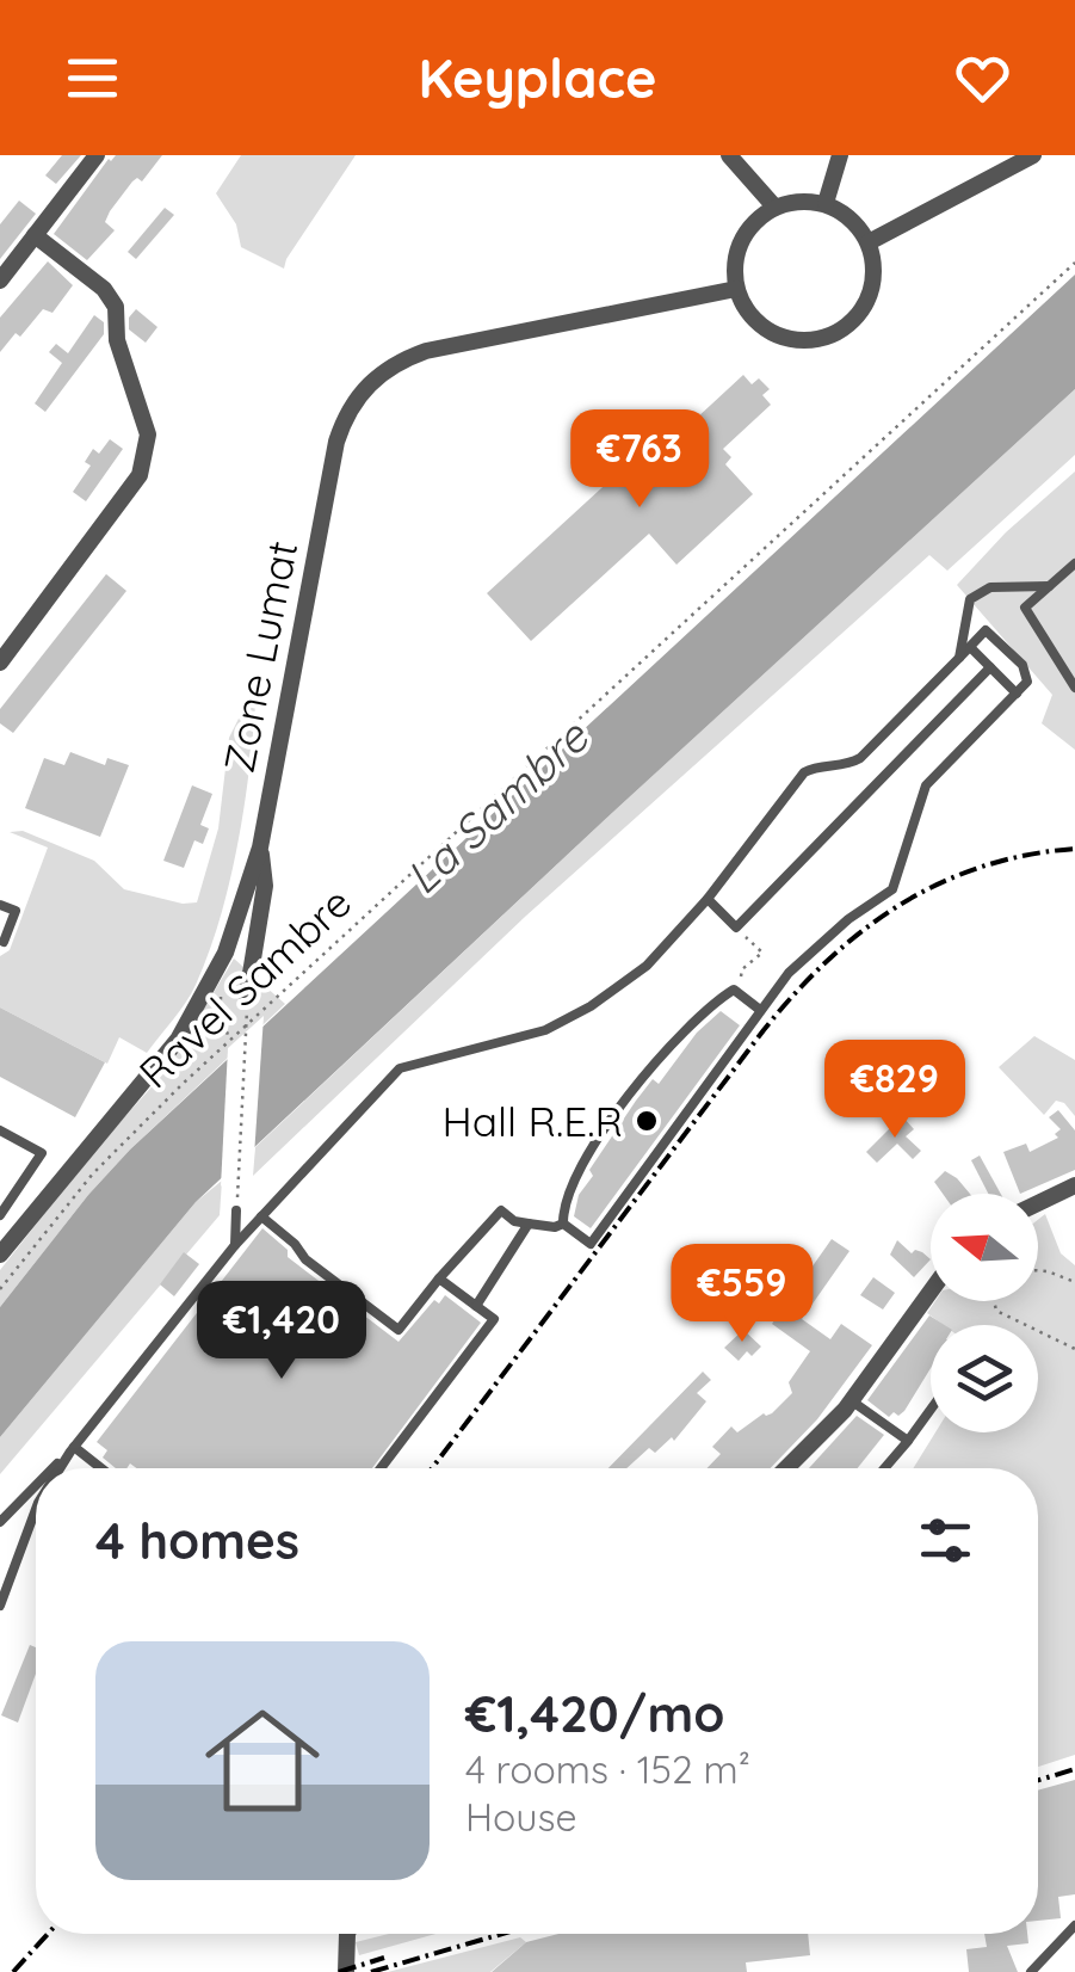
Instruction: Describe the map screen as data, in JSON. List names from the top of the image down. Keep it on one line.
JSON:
{"streets":{"street":["Zone Lumat"],"path":["Ravel Sambre"]},"water":["La Sambre"],"places":["Hall R.E.R"],"north":"left","page":{"header":"Keyplace","price":["€763","€829","€559","€1,420"],"heading":"4 homes","list":[{"name":"€1,420/mo","note":"4 rooms · 152 m² · House"}]}}
